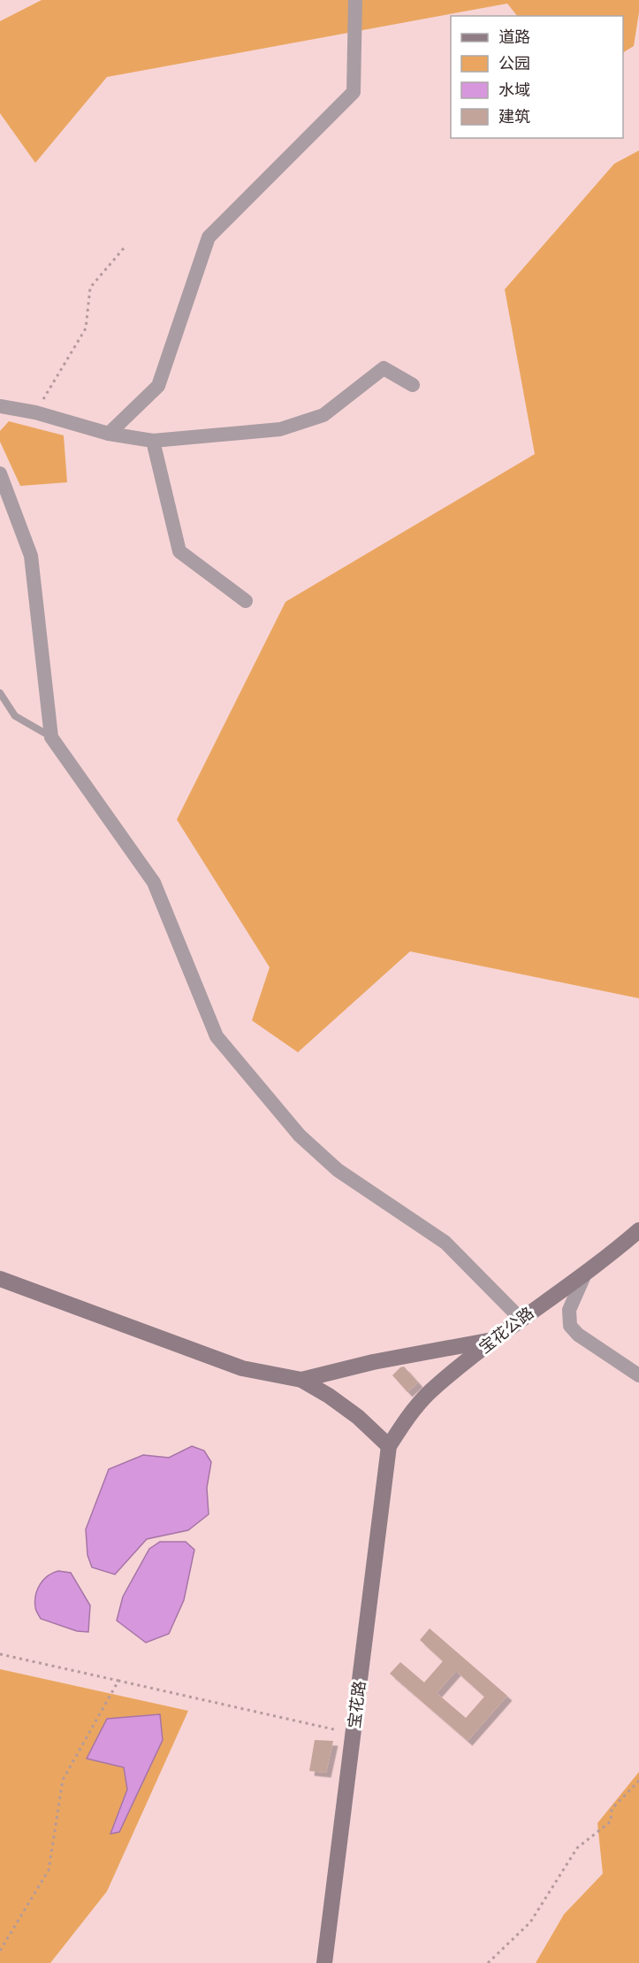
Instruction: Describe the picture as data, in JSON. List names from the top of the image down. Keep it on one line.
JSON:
{"streets":{"street":["宝花公路","宝花路"]},"crossings":[["宝花公路","宝花路"]],"legend":["道路","公园","水域","建筑"]}
